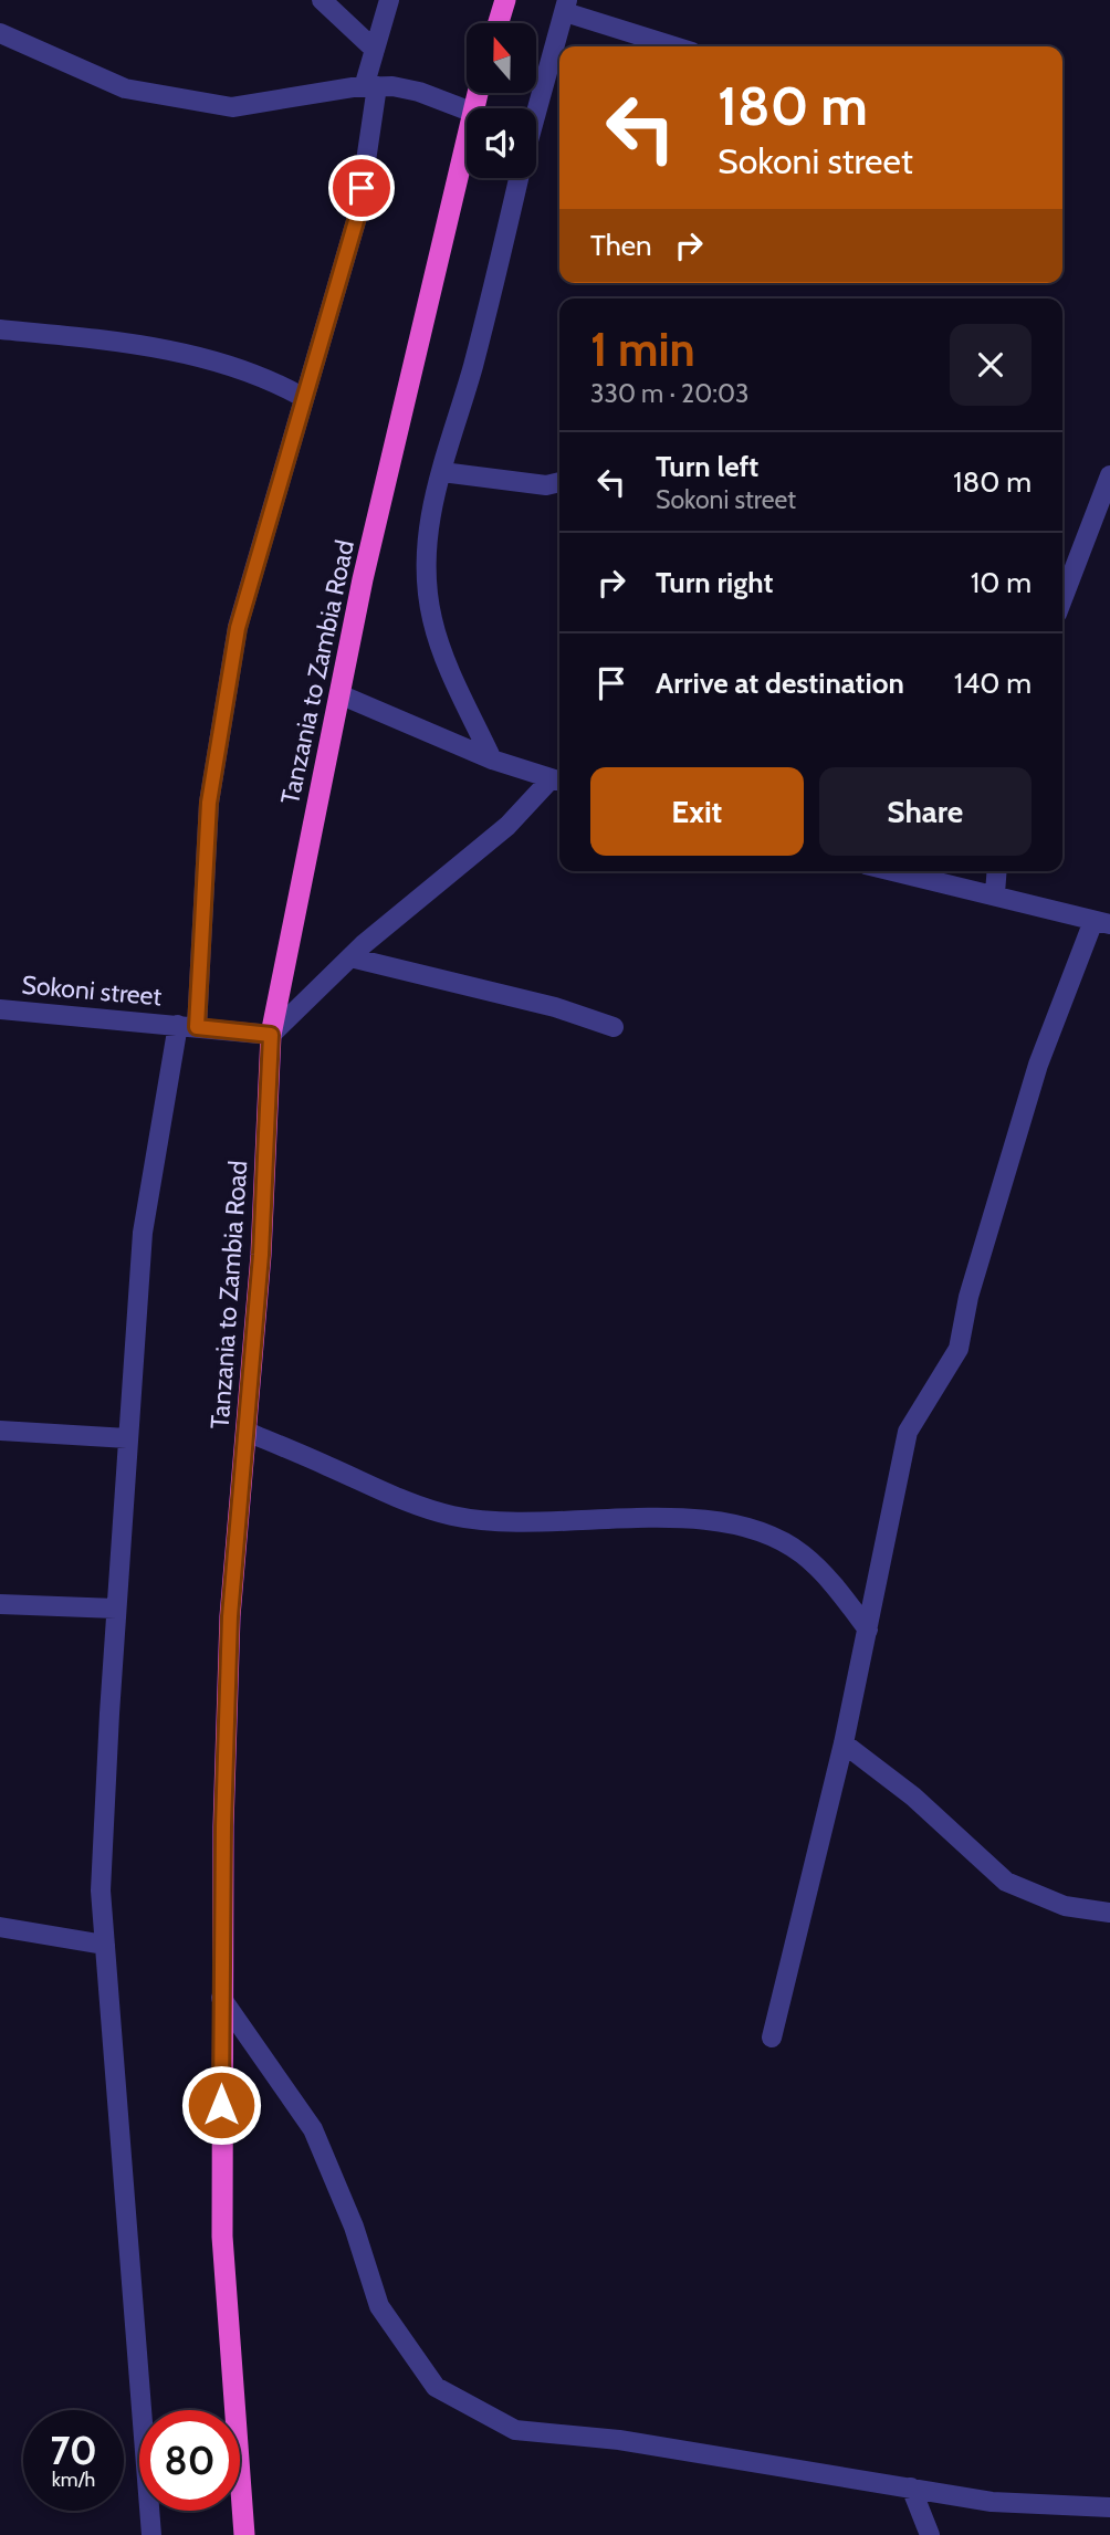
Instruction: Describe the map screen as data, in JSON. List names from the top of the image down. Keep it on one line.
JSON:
{"streets":{"highway":["Tanzania to Zambia Road"],"street":["Sokoni street"]},"crossings":[["Tanzania to Zambia Road","Sokoni street"]],"north":"top","page":{"turn":["180 m","Sokoni street"],"then":"Then","heading":["1 min","330 m · 20:03"],"list":[{"name":"Turn left","note":"Sokoni street","value":"180 m"},{"name":"Turn right","value":"10 m"},{"name":"Arrive at destination","value":"140 m"}],"buttons":["Exit","Share"],"speed":"70 km/h","limit":"80"}}
